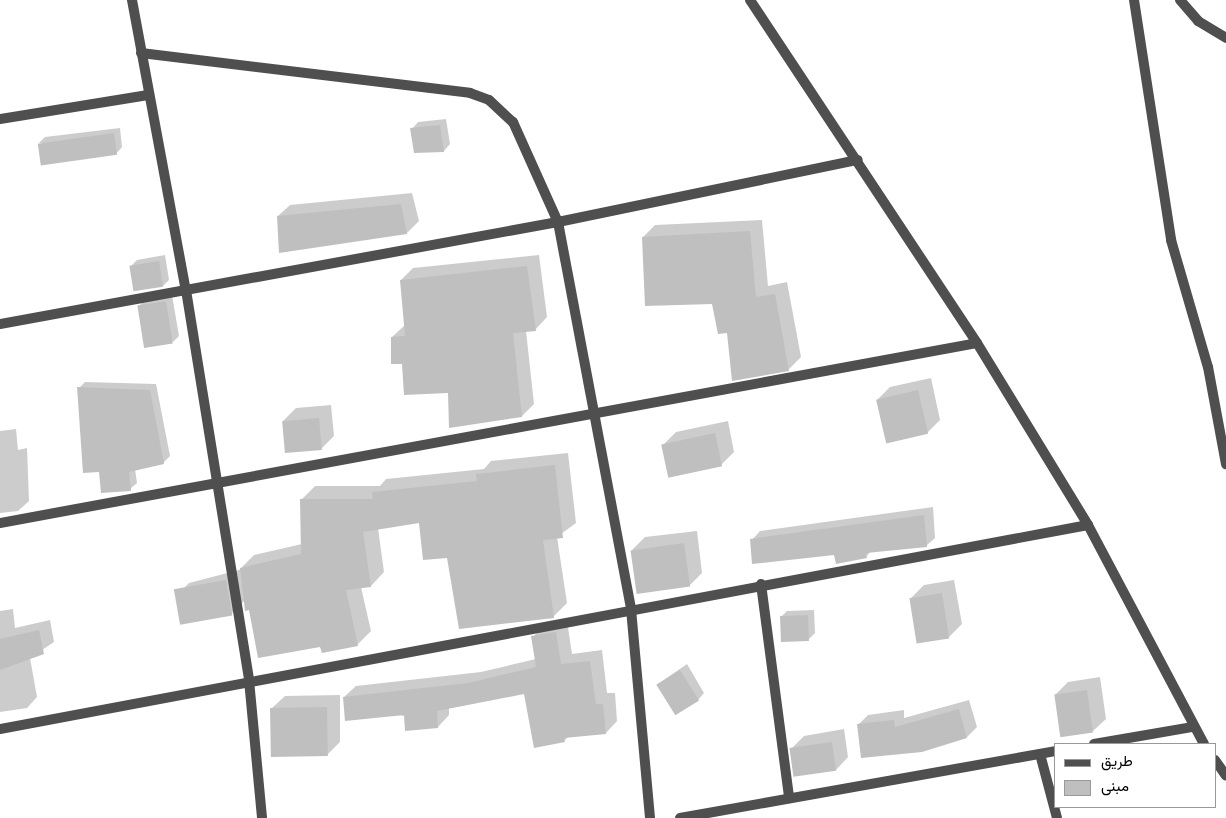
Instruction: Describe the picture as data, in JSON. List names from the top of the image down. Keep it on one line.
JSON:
{"legend":["طريق","مبنى"]}
